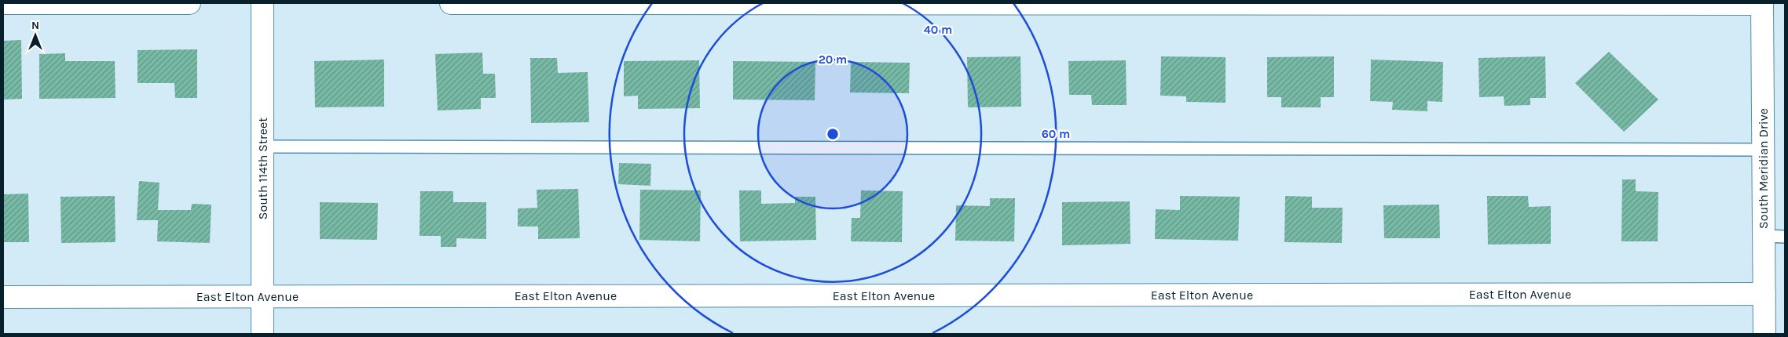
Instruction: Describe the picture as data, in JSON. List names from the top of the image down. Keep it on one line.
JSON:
{"streets":{"street":["South 114th Street","South Meridian Drive","East Elton Avenue"]},"crossings":[["South 114th Street","East Elton Avenue"],["South Meridian Drive","East Elton Avenue"]],"north":"top","rings":["40 m","20 m","60 m"]}
